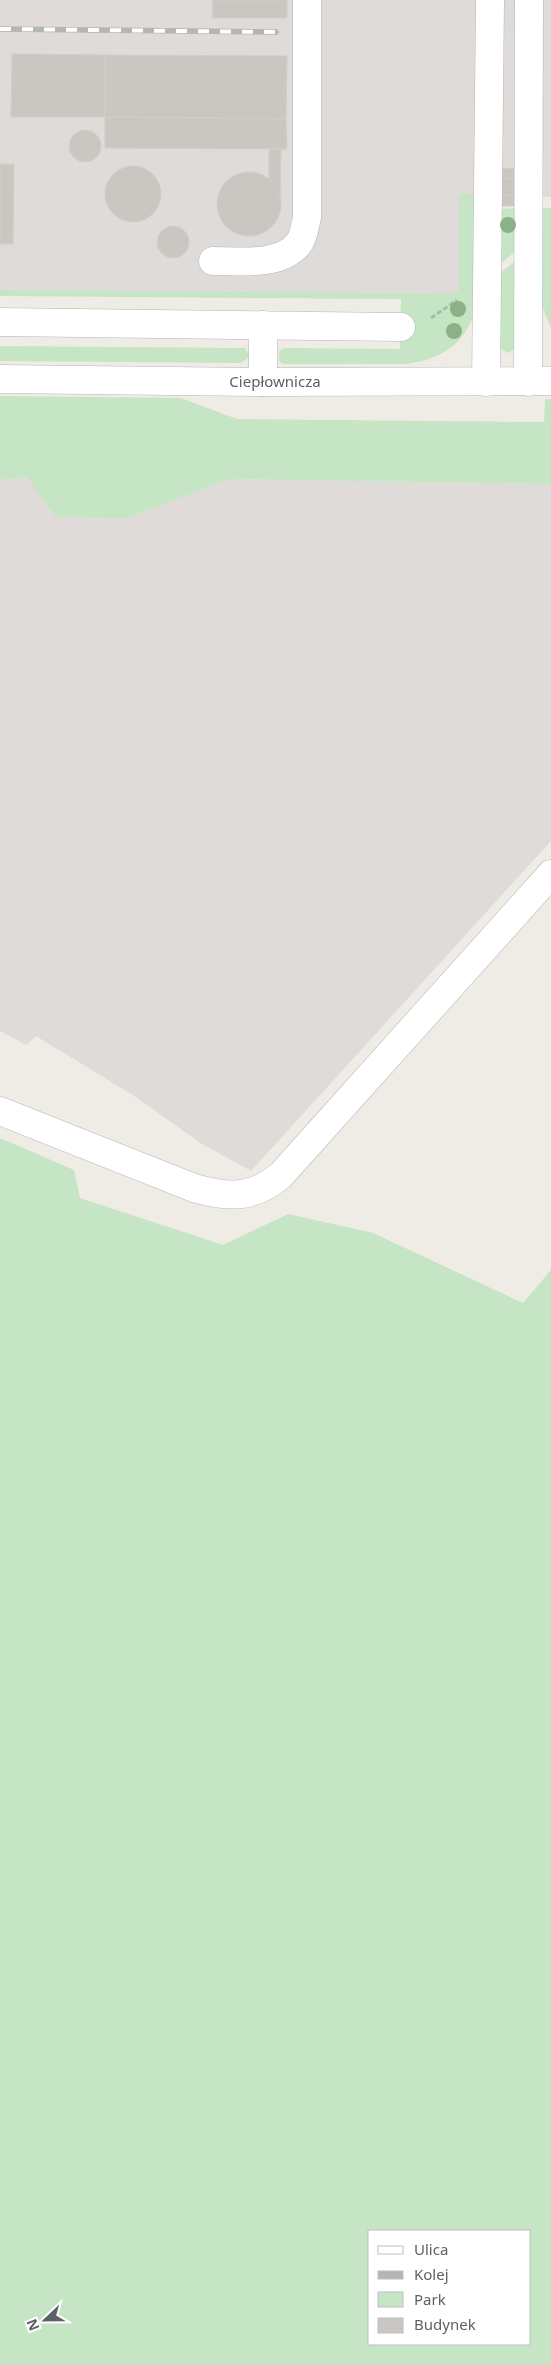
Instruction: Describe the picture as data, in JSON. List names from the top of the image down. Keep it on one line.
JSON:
{"streets":{"street":["Ciepłownicza"]},"legend":["Ulica","Kolej","Park","Budynek"],"north":"left"}
